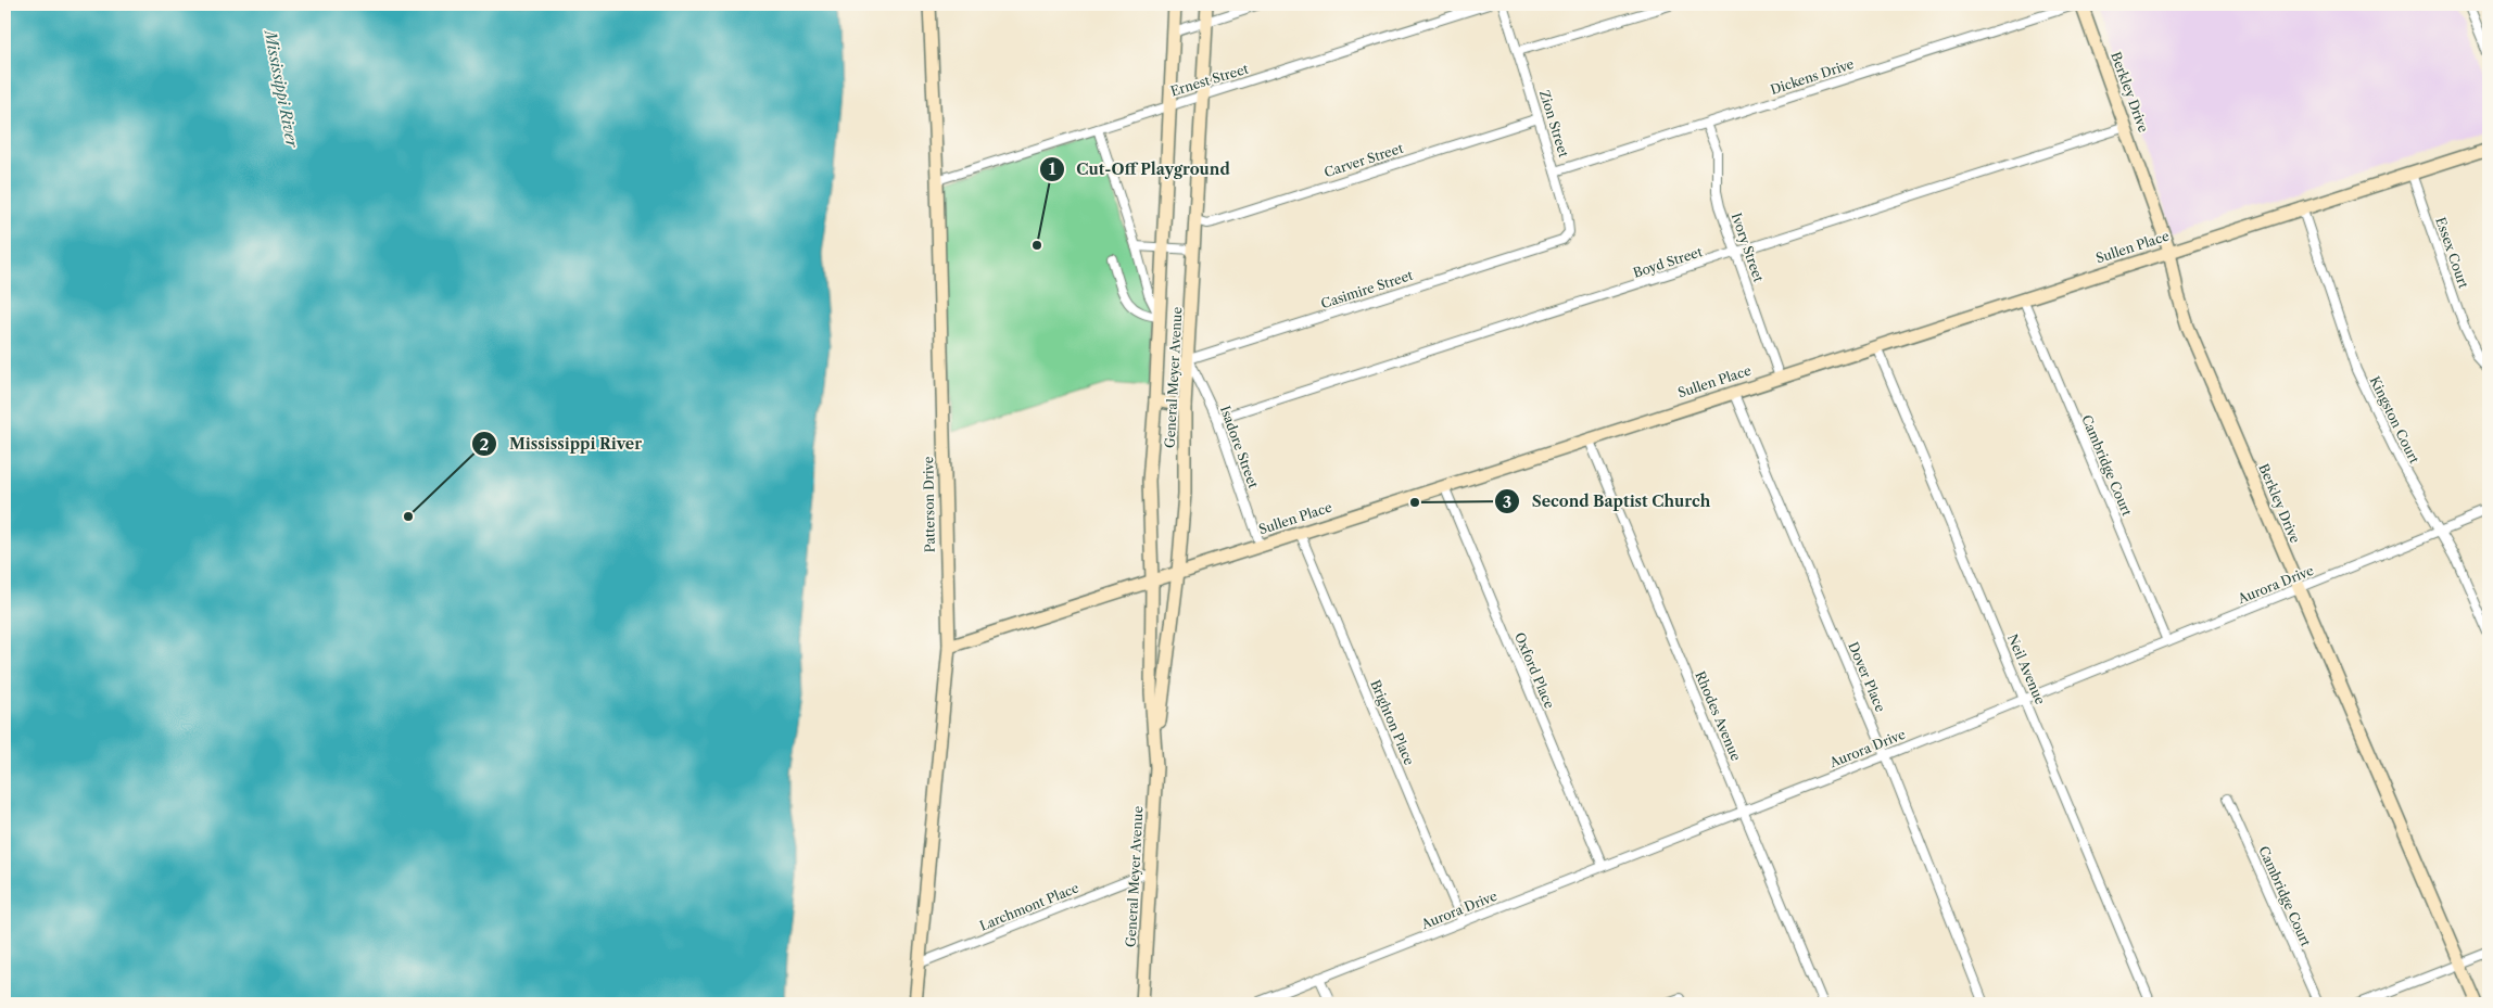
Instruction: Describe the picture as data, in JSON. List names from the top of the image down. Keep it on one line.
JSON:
{"streets":{"street":["Dickens Drive","Ernest Street","Berkley Drive","Zion Street","Carver Street","Ivory Street","Sullen Place","Essex Court","Boyd Street","Casimire Street","General Meyer Avenue","Kingston Court","Isadore Street","Cambridge Court","Patterson Drive","Aurora Drive","Neil Avenue","Oxford Place","Dover Place","Rhodes Avenue","Brighton Place","Larchmont Place"]},"crossings":[["Dickens Drive","Zion Street"],["Dickens Drive","Ivory Street"],["Ernest Street","General Meyer Avenue"],["Ernest Street","Patterson Drive"],["Berkley Drive","Sullen Place"],["Berkley Drive","Boyd Street"],["Berkley Drive","Aurora Drive"],["Zion Street","Carver Street"],["Zion Street","Casimire Street"],["Carver Street","General Meyer Avenue"],["Ivory Street","Sullen Place"],["Ivory Street","Boyd Street"],["Sullen Place","Essex Court"],["Sullen Place","General Meyer Avenue"],["Sullen Place","Kingston Court"],["Sullen Place","Isadore Street"],["Sullen Place","Cambridge Court"],["Sullen Place","Patterson Drive"],["Sullen Place","Neil Avenue"],["Sullen Place","Oxford Place"],["Sullen Place","Dover Place"],["Sullen Place","Rhodes Avenue"],["Sullen Place","Brighton Place"],["Boyd Street","Isadore Street"],["Casimire Street","General Meyer Avenue"],["Casimire Street","Isadore Street"],["General Meyer Avenue","Isadore Street"],["General Meyer Avenue","Larchmont Place"],["Kingston Court","Aurora Drive"],["Cambridge Court","Aurora Drive"],["Patterson Drive","Larchmont Place"],["Aurora Drive","Neil Avenue"],["Aurora Drive","Oxford Place"],["Aurora Drive","Dover Place"],["Aurora Drive","Rhodes Avenue"],["Aurora Drive","Brighton Place"]],"water":["Mississippi River"],"places":["Cut-Off Playground","Second Baptist Church","Mississippi River"]}
